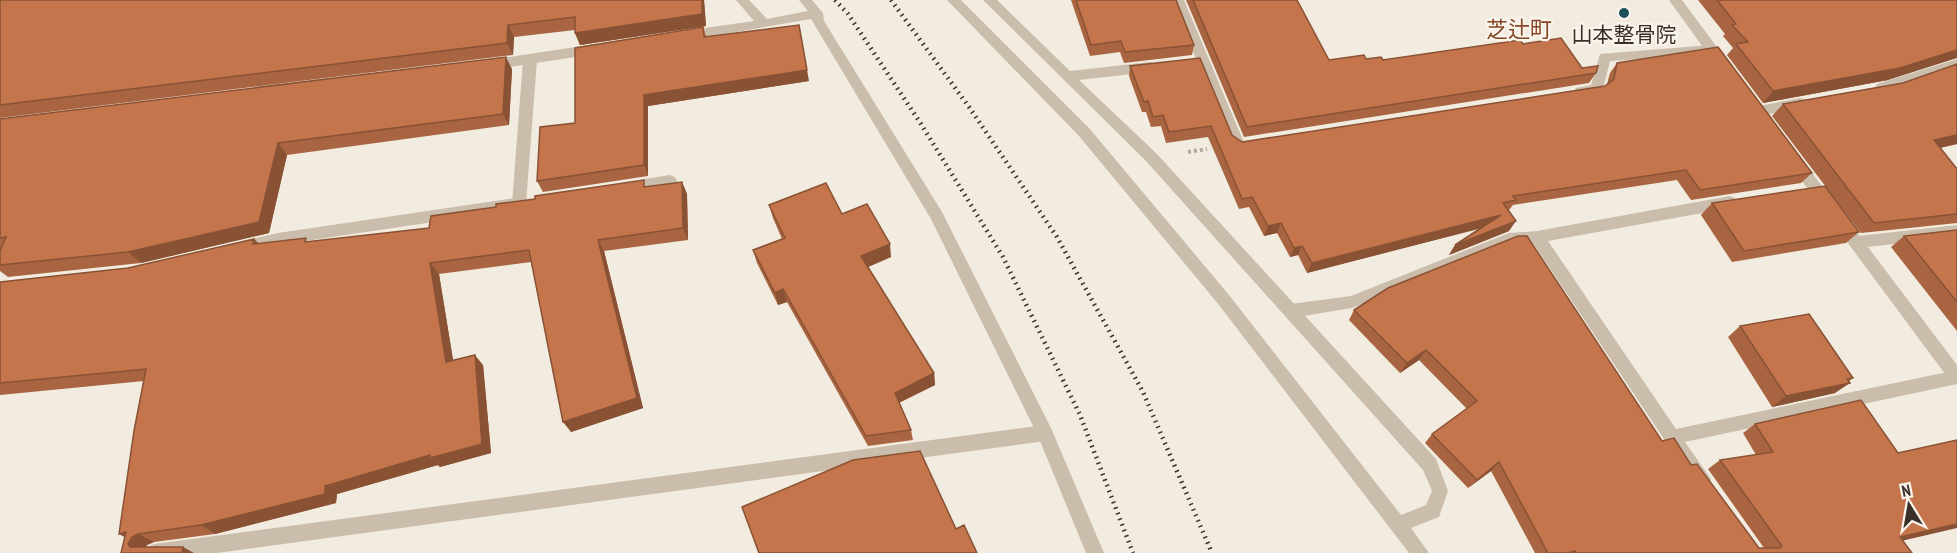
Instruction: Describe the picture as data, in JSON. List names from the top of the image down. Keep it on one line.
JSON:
{"districts":["芝辻町"],"places":["山本整骨院"],"north":"top"}
